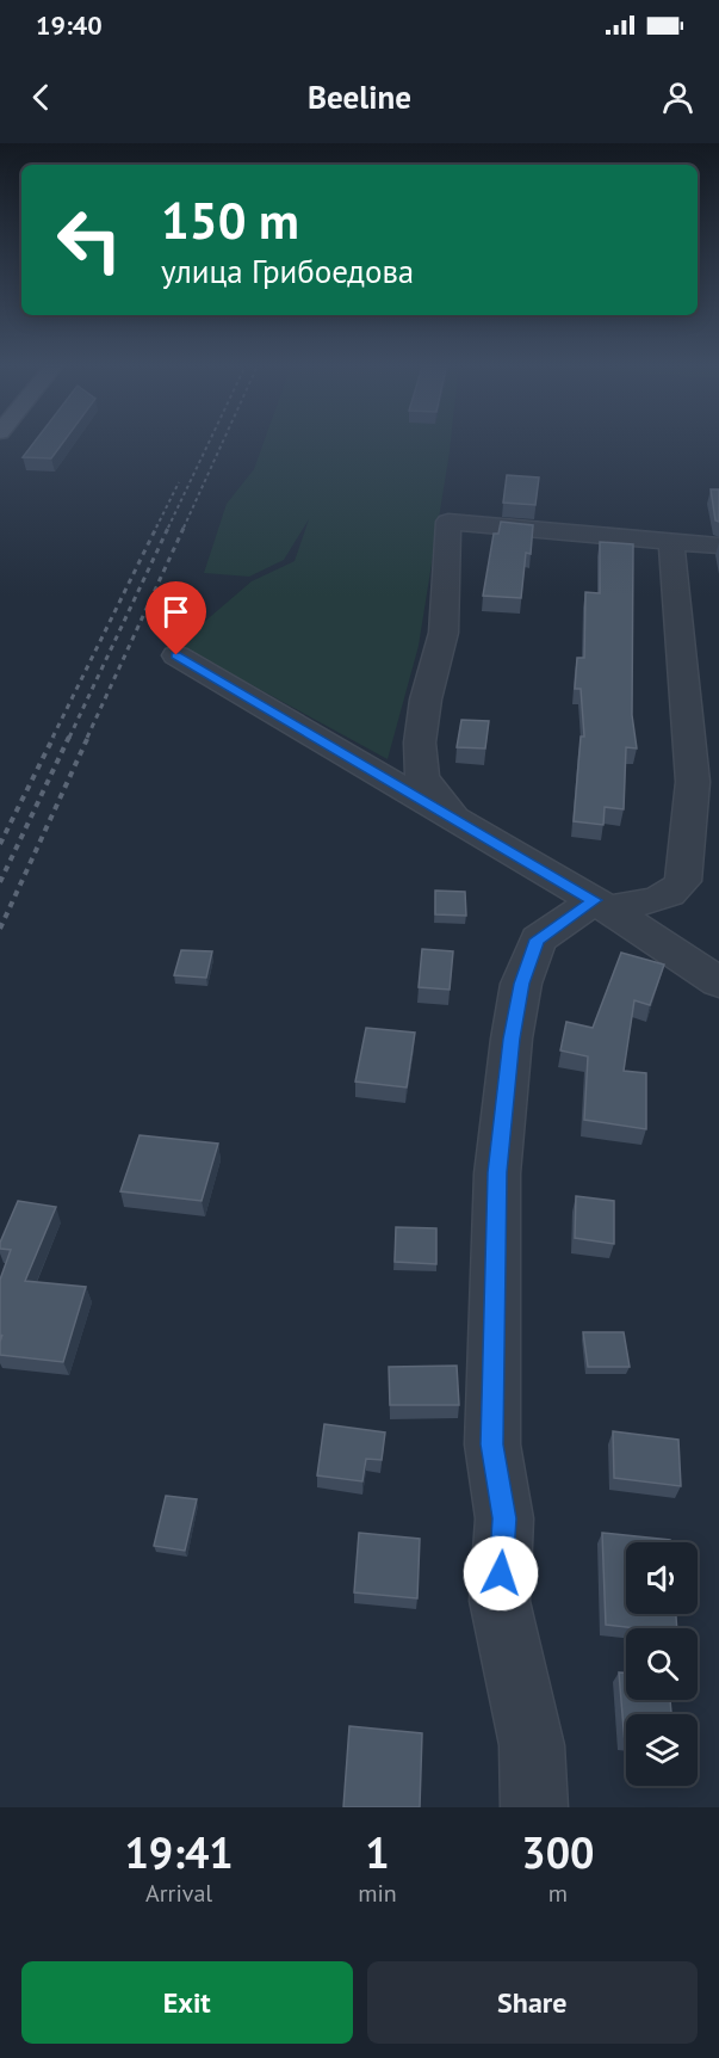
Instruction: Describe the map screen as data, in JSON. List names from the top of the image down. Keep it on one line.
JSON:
{"page":{"status":"19:40","header":"Beeline","turn":["150 m","улица Грибоедова"],"eta":["19:41","Arrival","1","min","300","m"],"buttons":["Exit","Share"]}}
